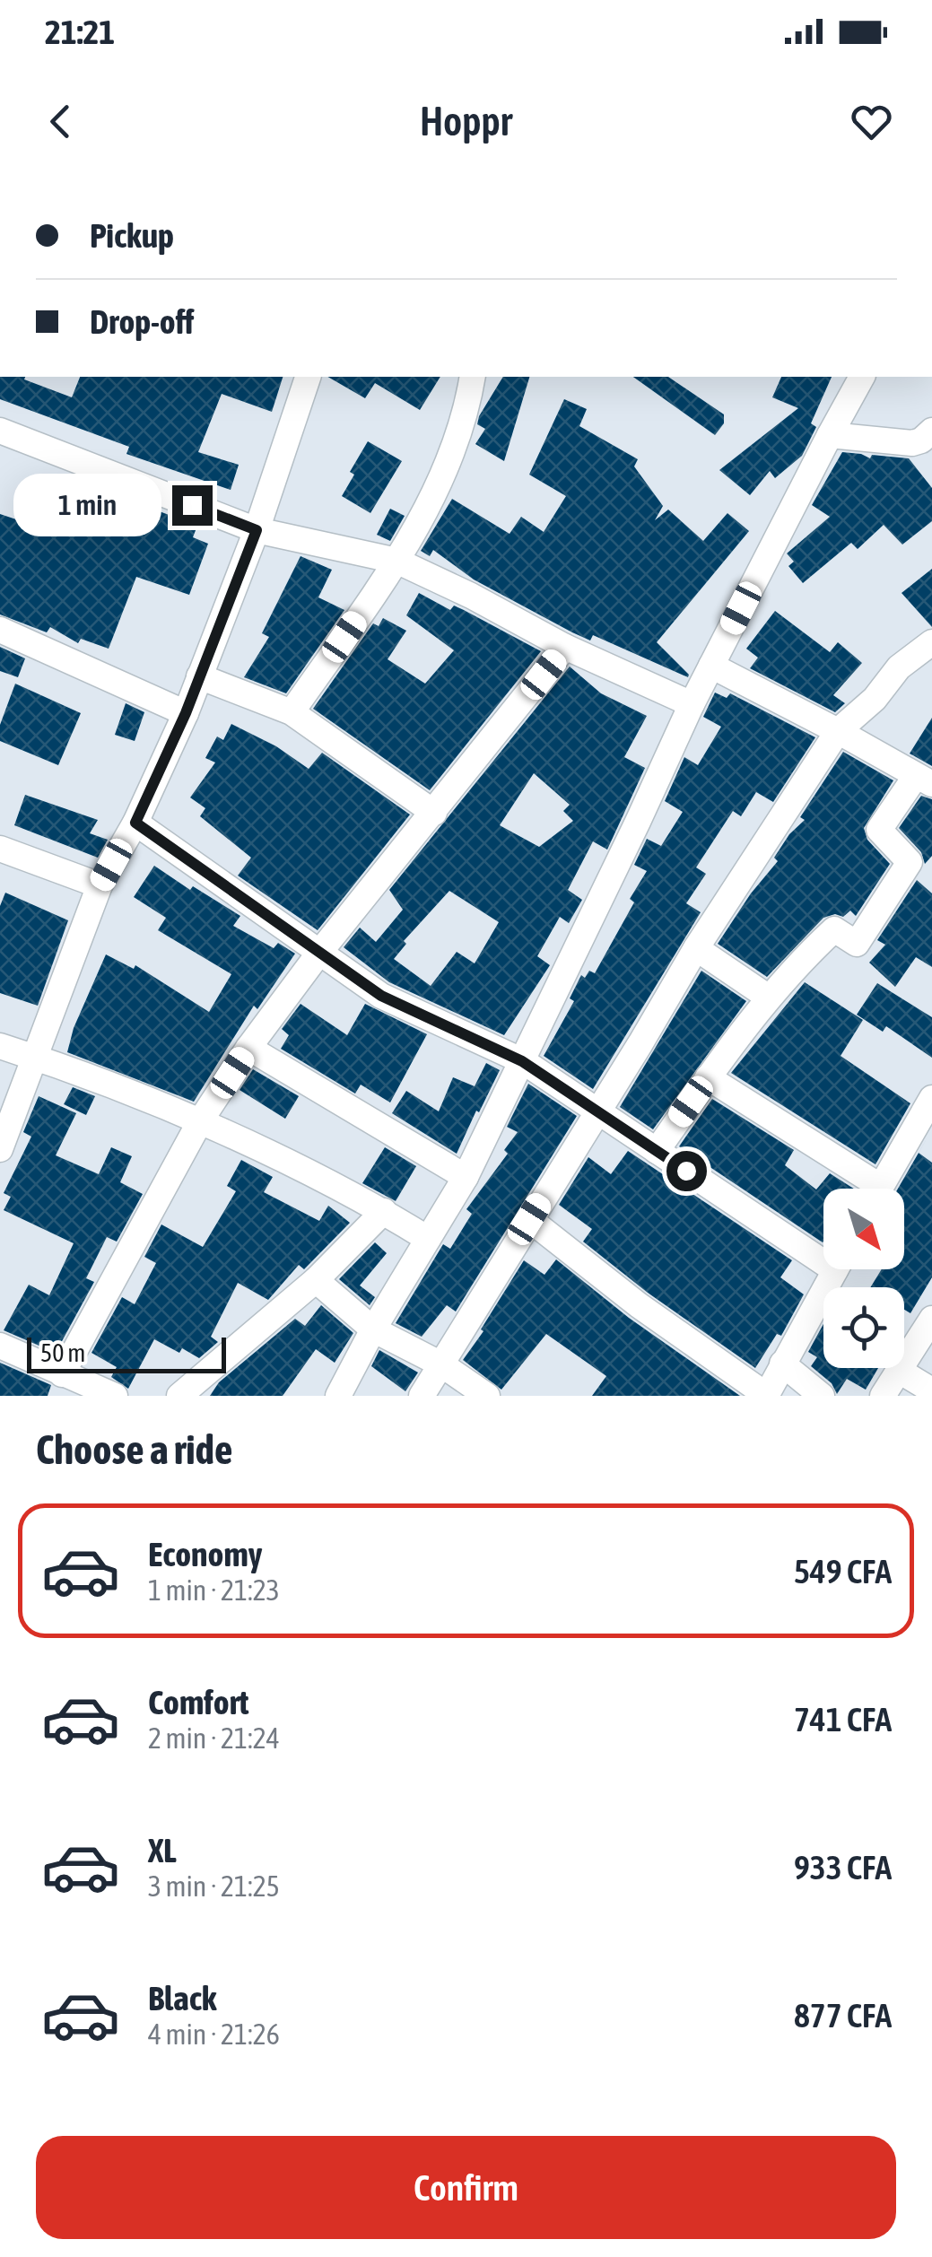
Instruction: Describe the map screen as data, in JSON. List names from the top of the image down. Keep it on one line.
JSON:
{"scale_bar":"50 m","north":"bottom right","page":{"status":"21:21","header":"Hoppr","banner":["Pickup","Drop-off"],"bubble":"1 min","scale":"50 m","heading":"Choose a ride","list":[{"name":"Economy","note":"1 min · 21:23","value":"549 CFA"},{"name":"Comfort","note":"2 min · 21:24","value":"741 CFA"},{"name":"XL","note":"3 min · 21:25","value":"933 CFA"},{"name":"Black","note":"4 min · 21:26","value":"877 CFA"}],"buttons":"Confirm"}}
